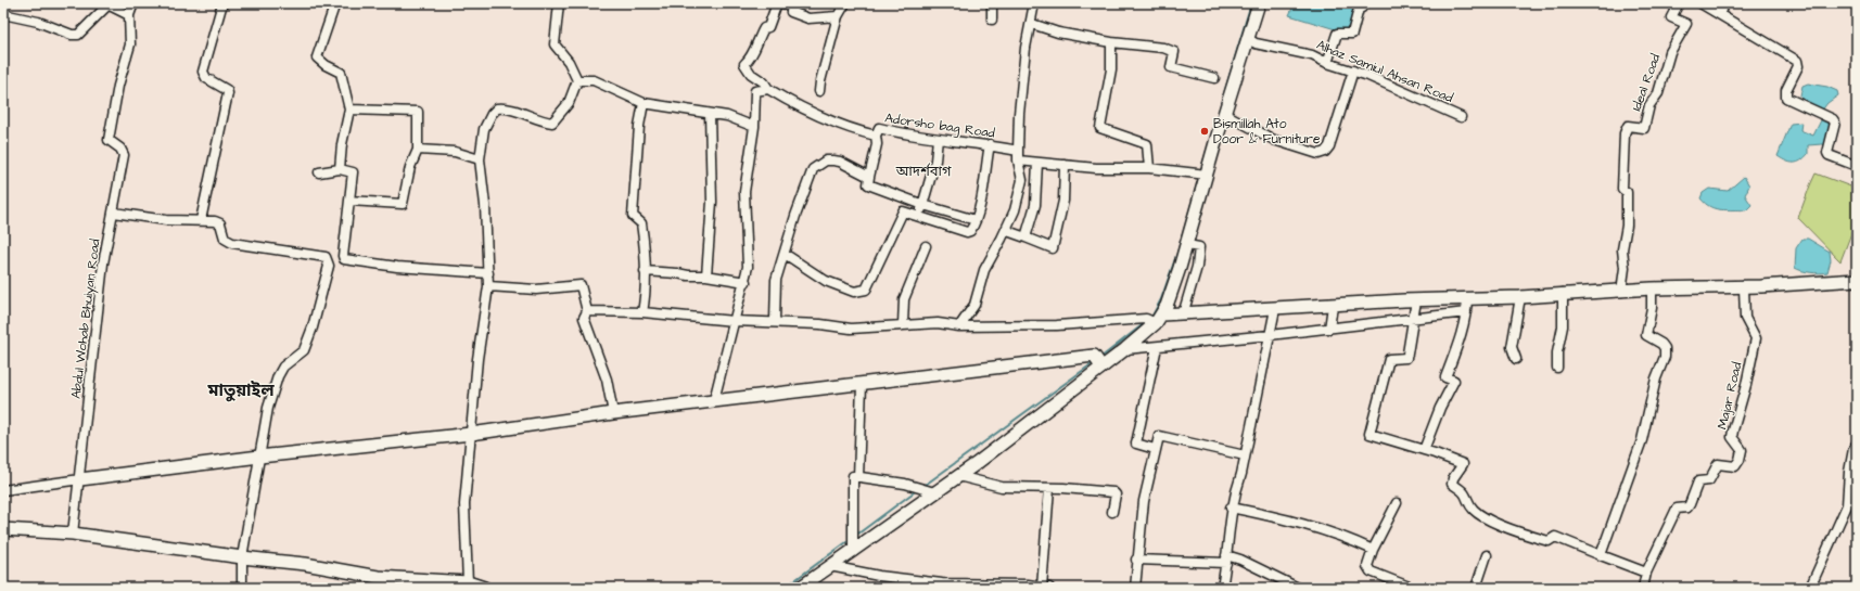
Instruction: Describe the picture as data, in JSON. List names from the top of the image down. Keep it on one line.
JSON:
{"streets":{"street":["Alhaz Samiul Ahsan Road","Ideal Road","Adorsho bag Road","Abdul Wohab Bhuiyan Road","Majar Road"]},"districts":["আদর্শবাগ","মাতুয়াইল"],"places":["Bismillah Ato Door & Furniture"]}
